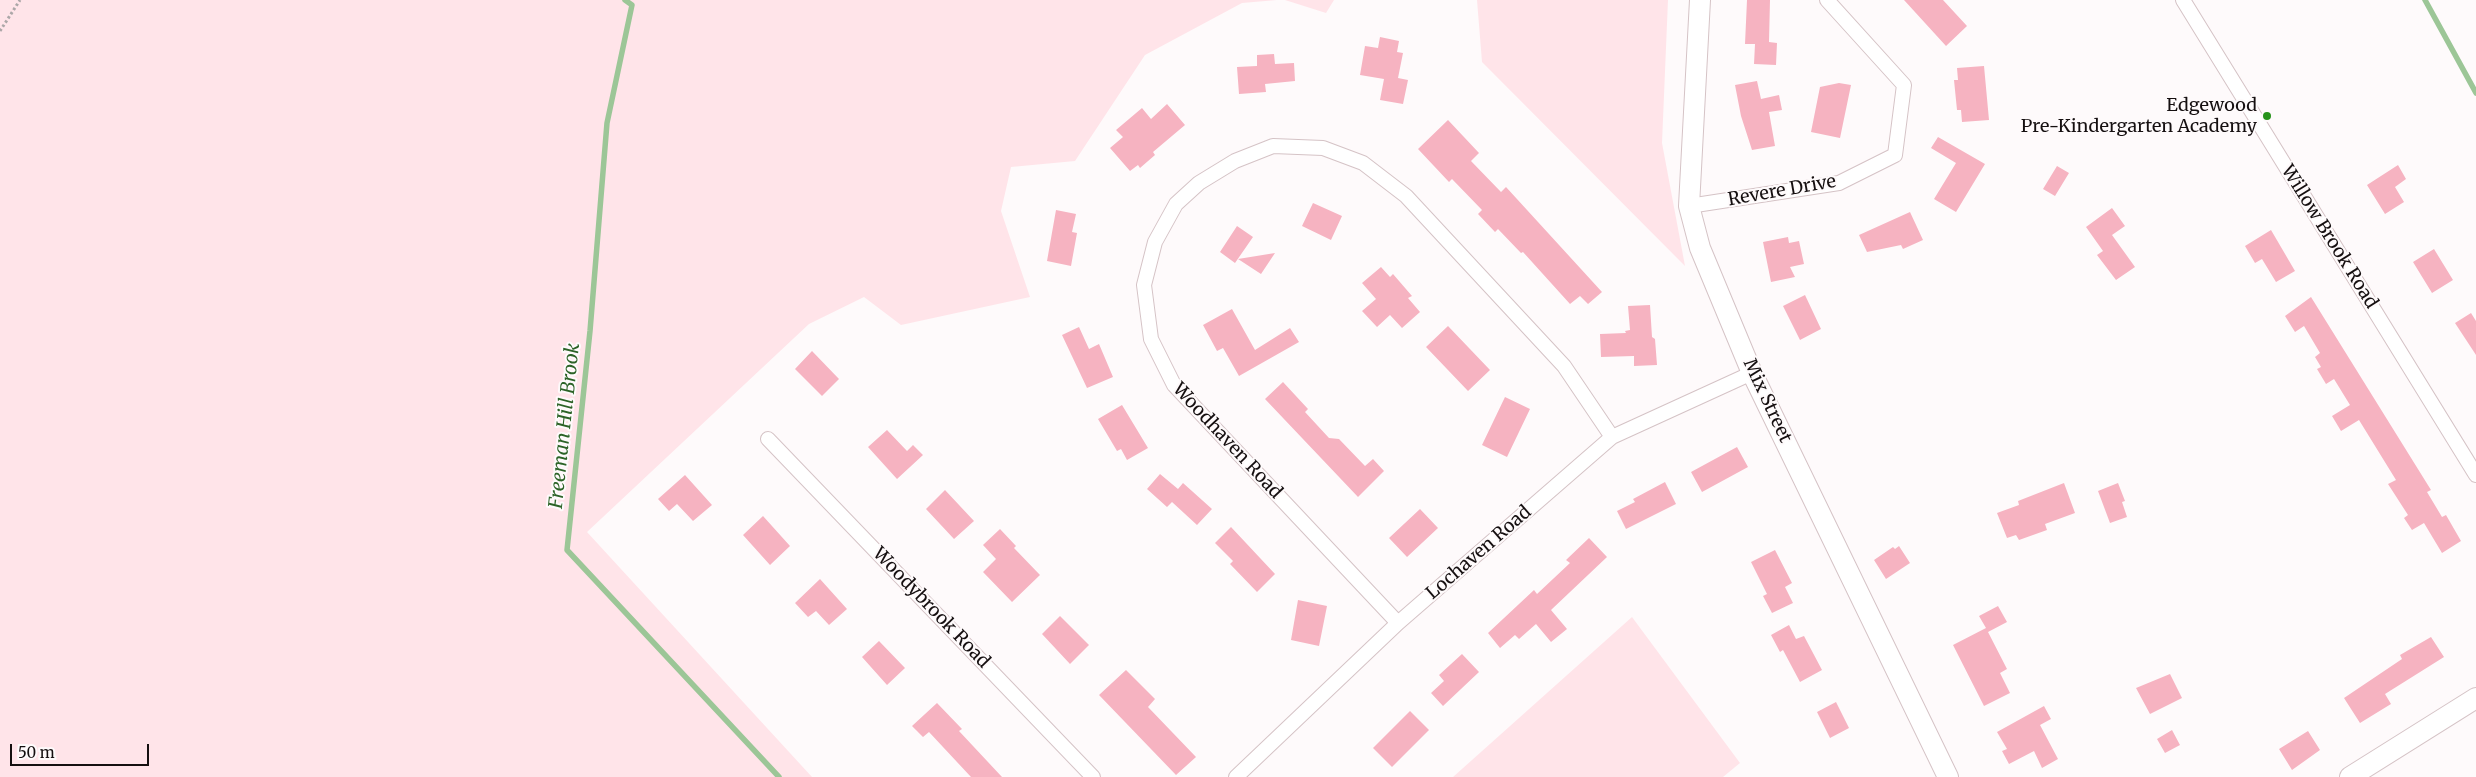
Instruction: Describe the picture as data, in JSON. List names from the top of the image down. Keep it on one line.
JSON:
{"streets":{"main road":["Mix Street"],"street":["Revere Drive","Willow Brook Road","Woodhaven Road","Lochaven Road","Woodybrook Road"]},"crossings":[["Revere Drive","Mix Street"],["Mix Street","Lochaven Road"],["Woodhaven Road","Lochaven Road"]],"water":["Freeman Hill Brook"],"places":["Edgewood Pre-Kindergarten Academy"],"scale_bar":"50 m"}
